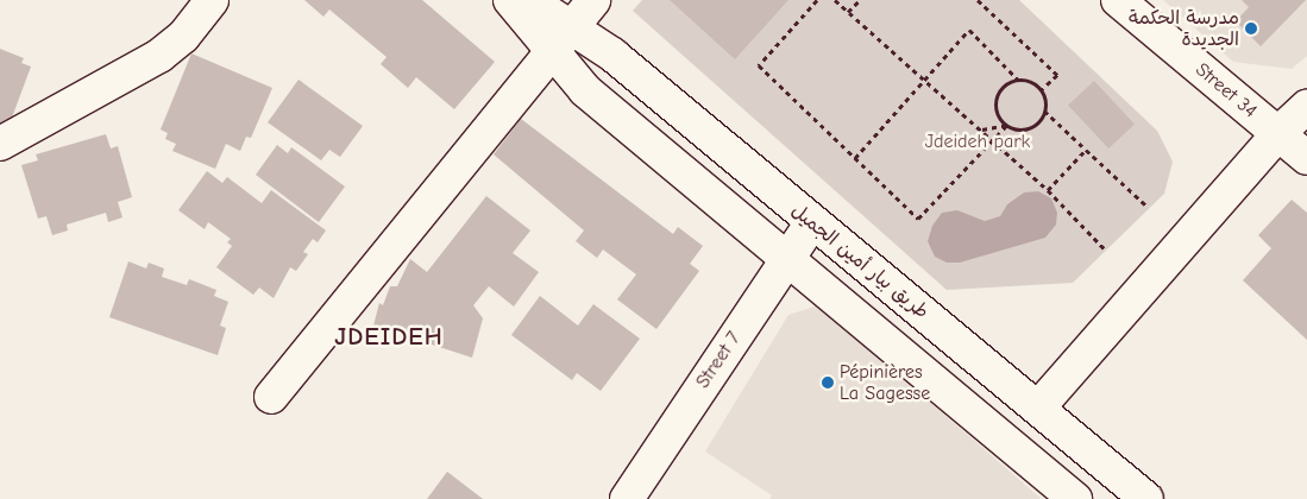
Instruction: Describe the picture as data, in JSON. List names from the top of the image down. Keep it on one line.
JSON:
{"streets":{"street":["Street 34","طريق بيار أمين الجميل","Street 7"]},"crossings":[["طريق بيار أمين الجميل","Street 7"]],"districts":["JDEIDEH"],"parks":["Jdeideh park"],"places":["مدرسة الحكمة الجديدة","Pépinières La Sagesse"]}
